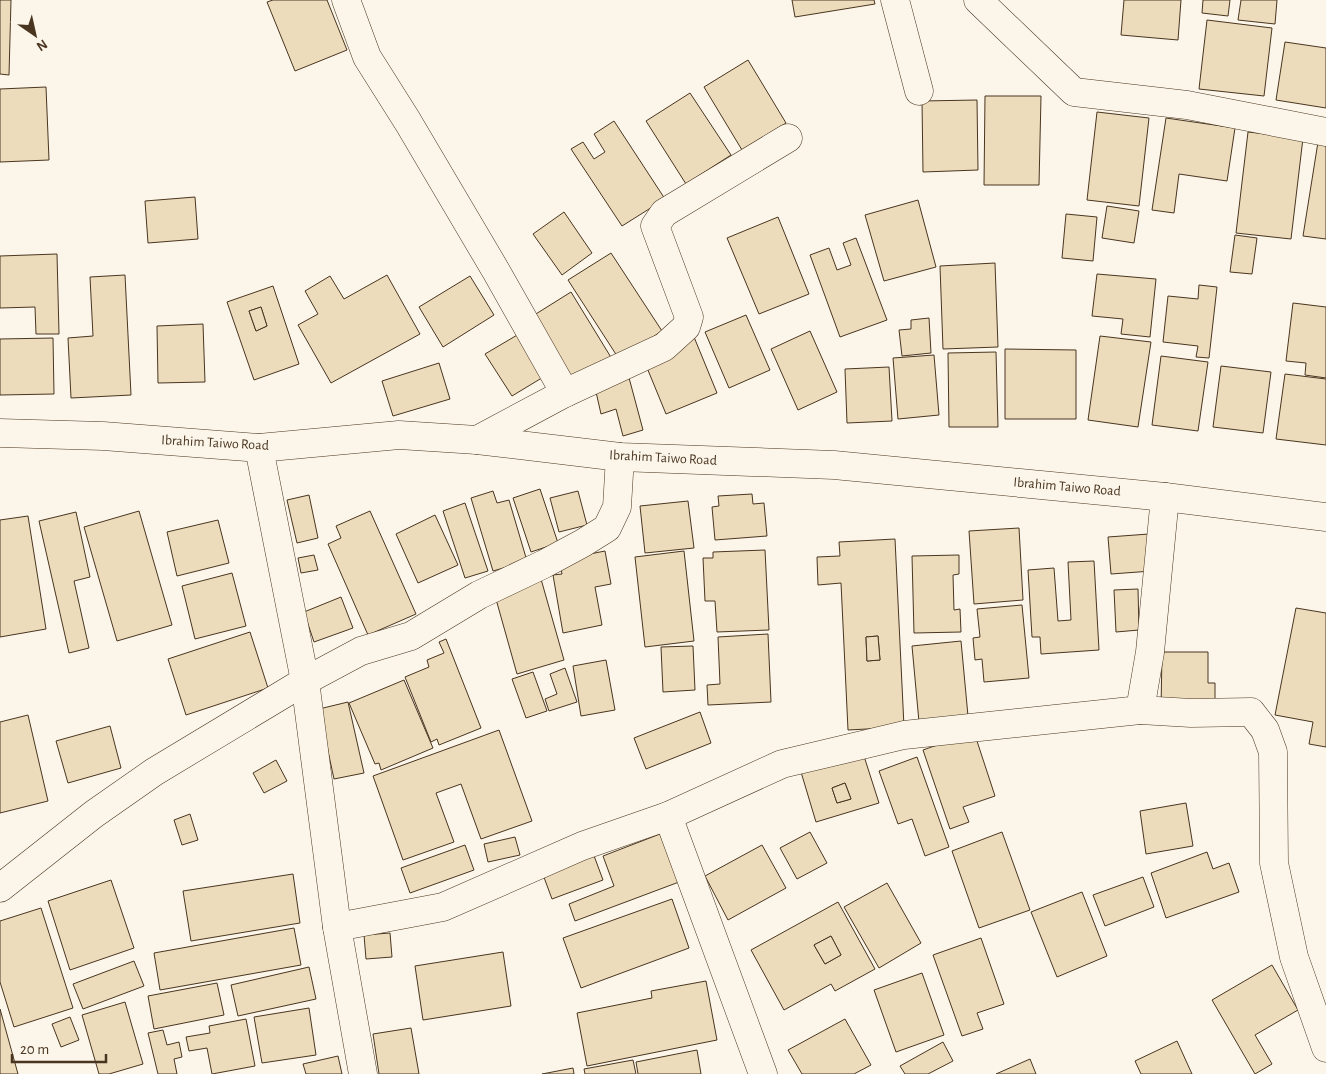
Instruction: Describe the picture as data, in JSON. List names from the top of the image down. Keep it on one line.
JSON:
{"streets":{"street":["Ibrahim Taiwo Road"]},"scale_bar":"20 m","north":"bottom right"}
